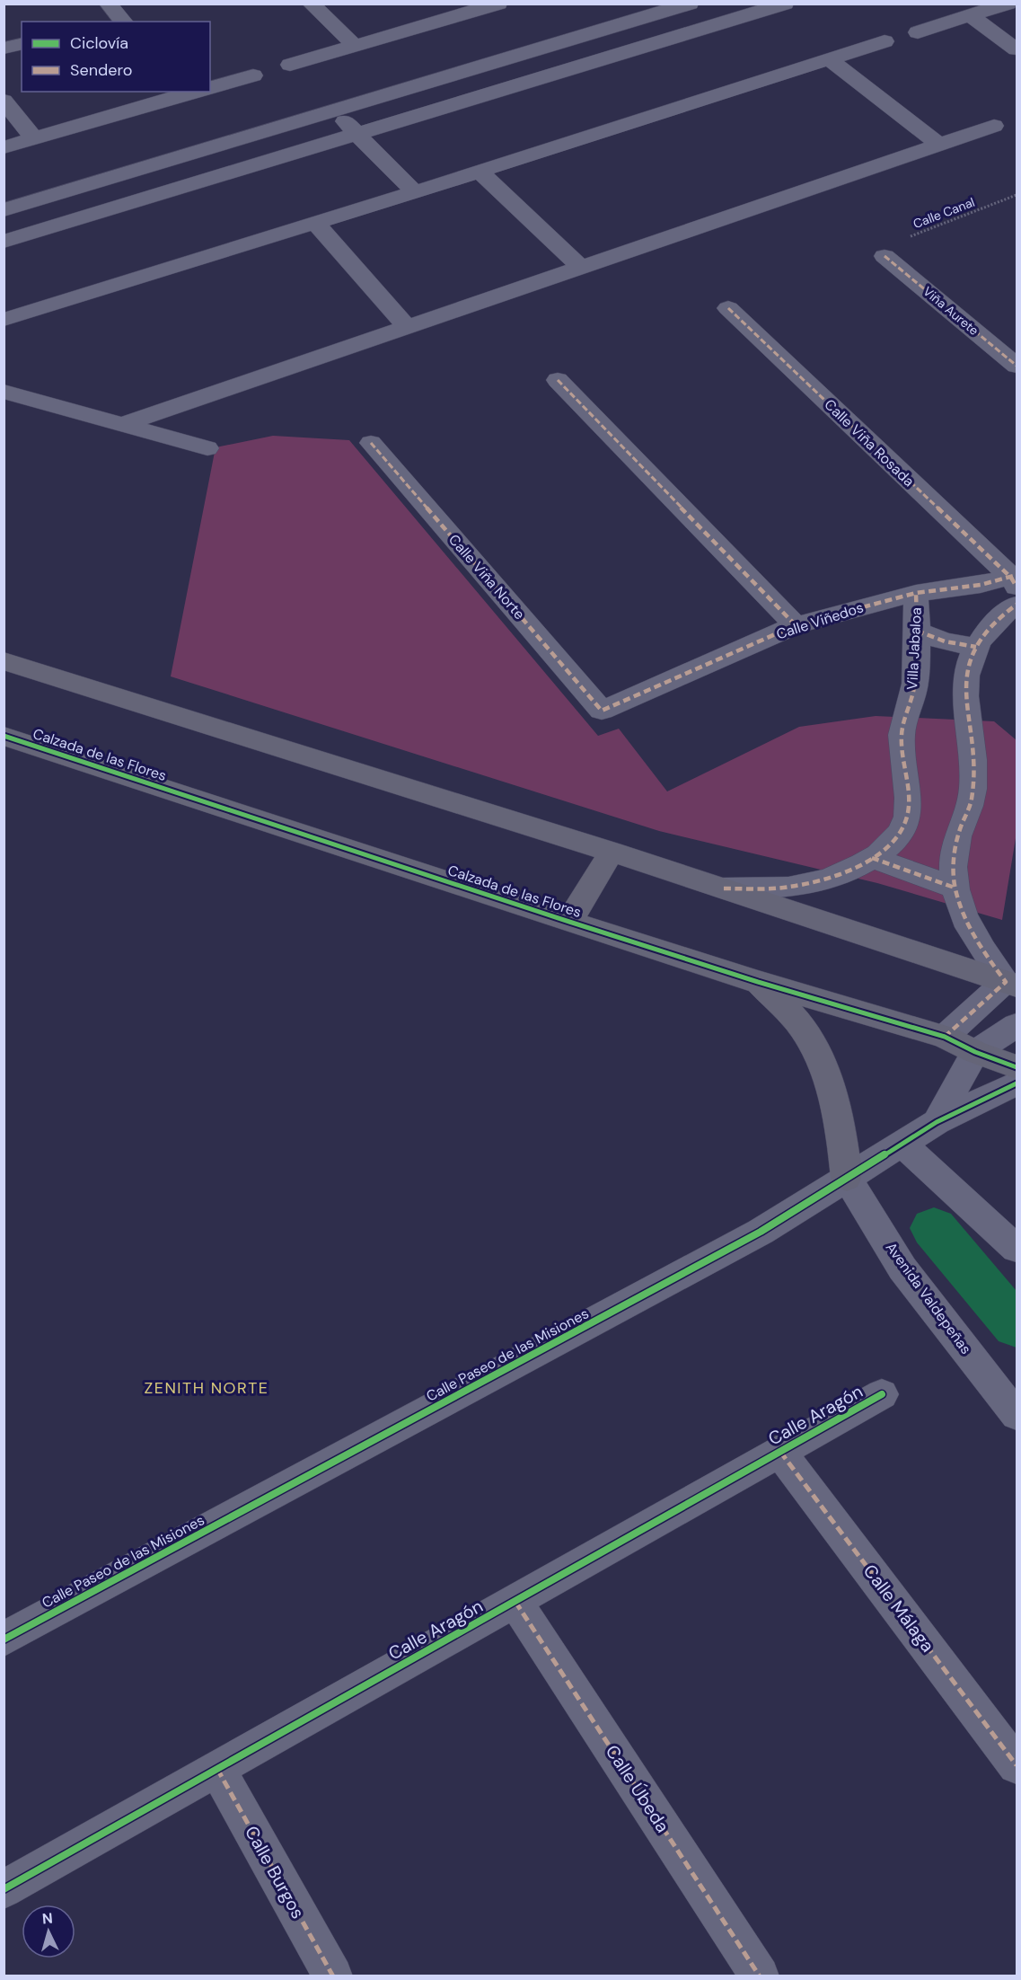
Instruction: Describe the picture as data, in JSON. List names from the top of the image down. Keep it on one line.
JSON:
{"streets":{"street":["Viña Aurete","Calle Viña Rosada","Calle Viña Norte","Calle Viñedos","Villa Jabaloa","Calzada de las Flores","Avenida Valdepeñas","Calle Paseo de las Misiones","Calle Aragón","Calle Málaga","Calle Úbeda","Calle Burgos"],"path":["Calle Canal"]},"crossings":[["Calle Canal","Viña Aurete"],["Calle Viña Rosada","Calle Viñedos"],["Calle Viña Norte","Calle Viñedos"],["Calle Viñedos","Villa Jabaloa"],["Calzada de las Flores","Calle Paseo de las Misiones"],["Avenida Valdepeñas","Calle Paseo de las Misiones"],["Calle Aragón","Calle Málaga"],["Calle Aragón","Calle Úbeda"],["Calle Aragón","Calle Burgos"]],"districts":["ZENITH NORTE"],"legend":["Ciclovía","Sendero"],"north":"top"}
